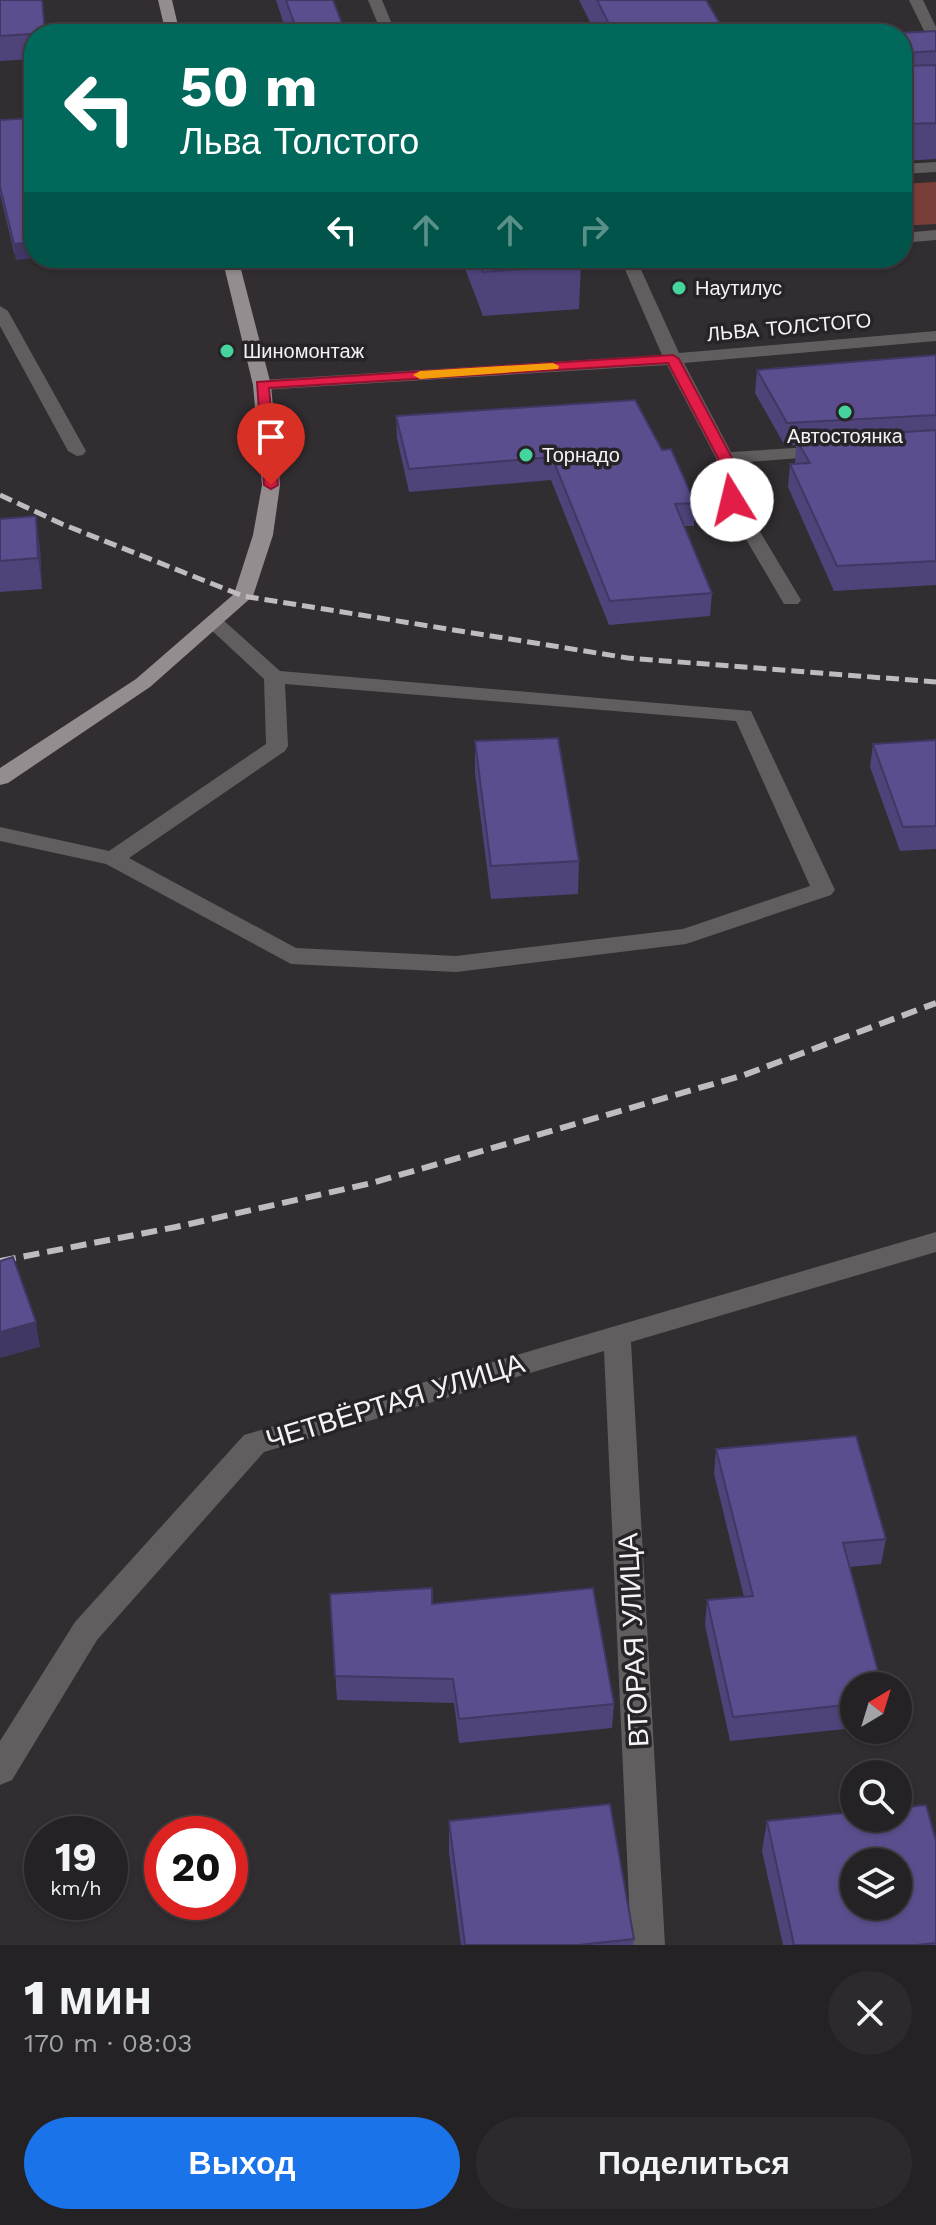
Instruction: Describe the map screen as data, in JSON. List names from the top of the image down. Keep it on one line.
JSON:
{"streets":{"street":["ЛЬВА ТОЛСТОГО","ЧЕТВЁРТАЯ УЛИЦА","ВТОРАЯ УЛИЦА"]},"crossings":[["ЧЕТВЁРТАЯ УЛИЦА","ВТОРАЯ УЛИЦА"]],"places":["Наутилус","Шиномонтаж","Автостоянка","Торнадо"],"north":"top right","page":{"turn":["50 m","Льва Толстого"],"speed":"19 km/h","limit":"20","heading":["1 мин","170 m · 08:03"],"buttons":["Выход","Поделиться"]}}
